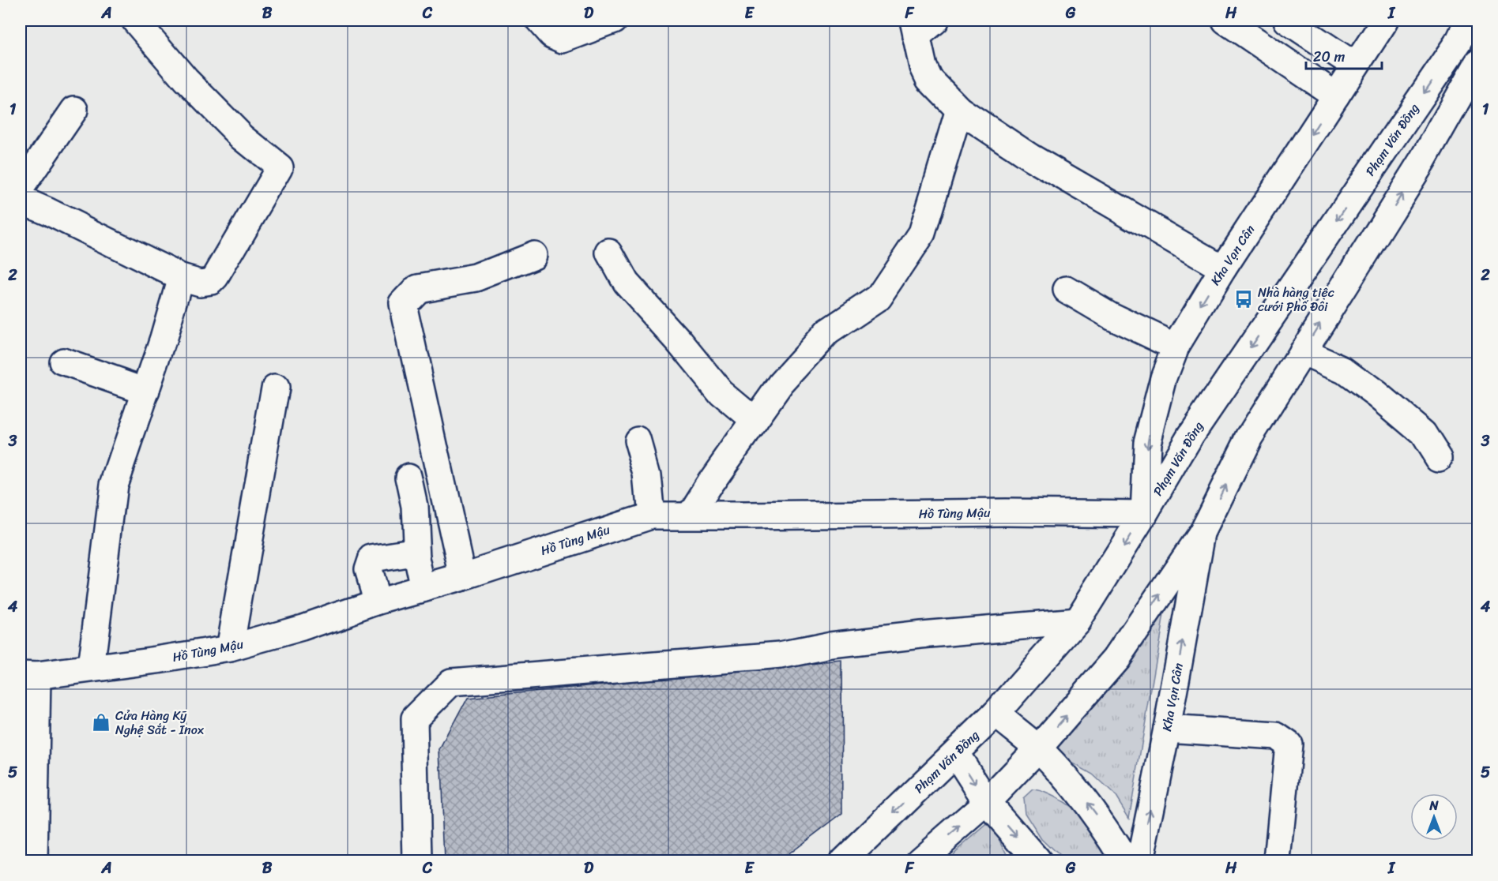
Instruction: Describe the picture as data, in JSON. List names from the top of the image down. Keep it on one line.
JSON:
{"streets":{"main road":["Phạm Văn Đồng","Kha Vạn Cân","Hồ Tùng Mậu"]},"crossings":[["Phạm Văn Đồng","Kha Vạn Cân"],["Phạm Văn Đồng","Hồ Tùng Mậu"],["Kha Vạn Cân","Hồ Tùng Mậu"]],"places":{"bus stop":["Nhà hàng tiệc cưới Phố Đôi"],"shop":["Cửa Hàng Kỹ Nghệ Sắt - Inox"]},"scale_bar":"20 m","north":"top","grid":{"columns":["A","B","C","D","E","F","G","H","I"],"rows":["1","2","3","4","5"]}}
